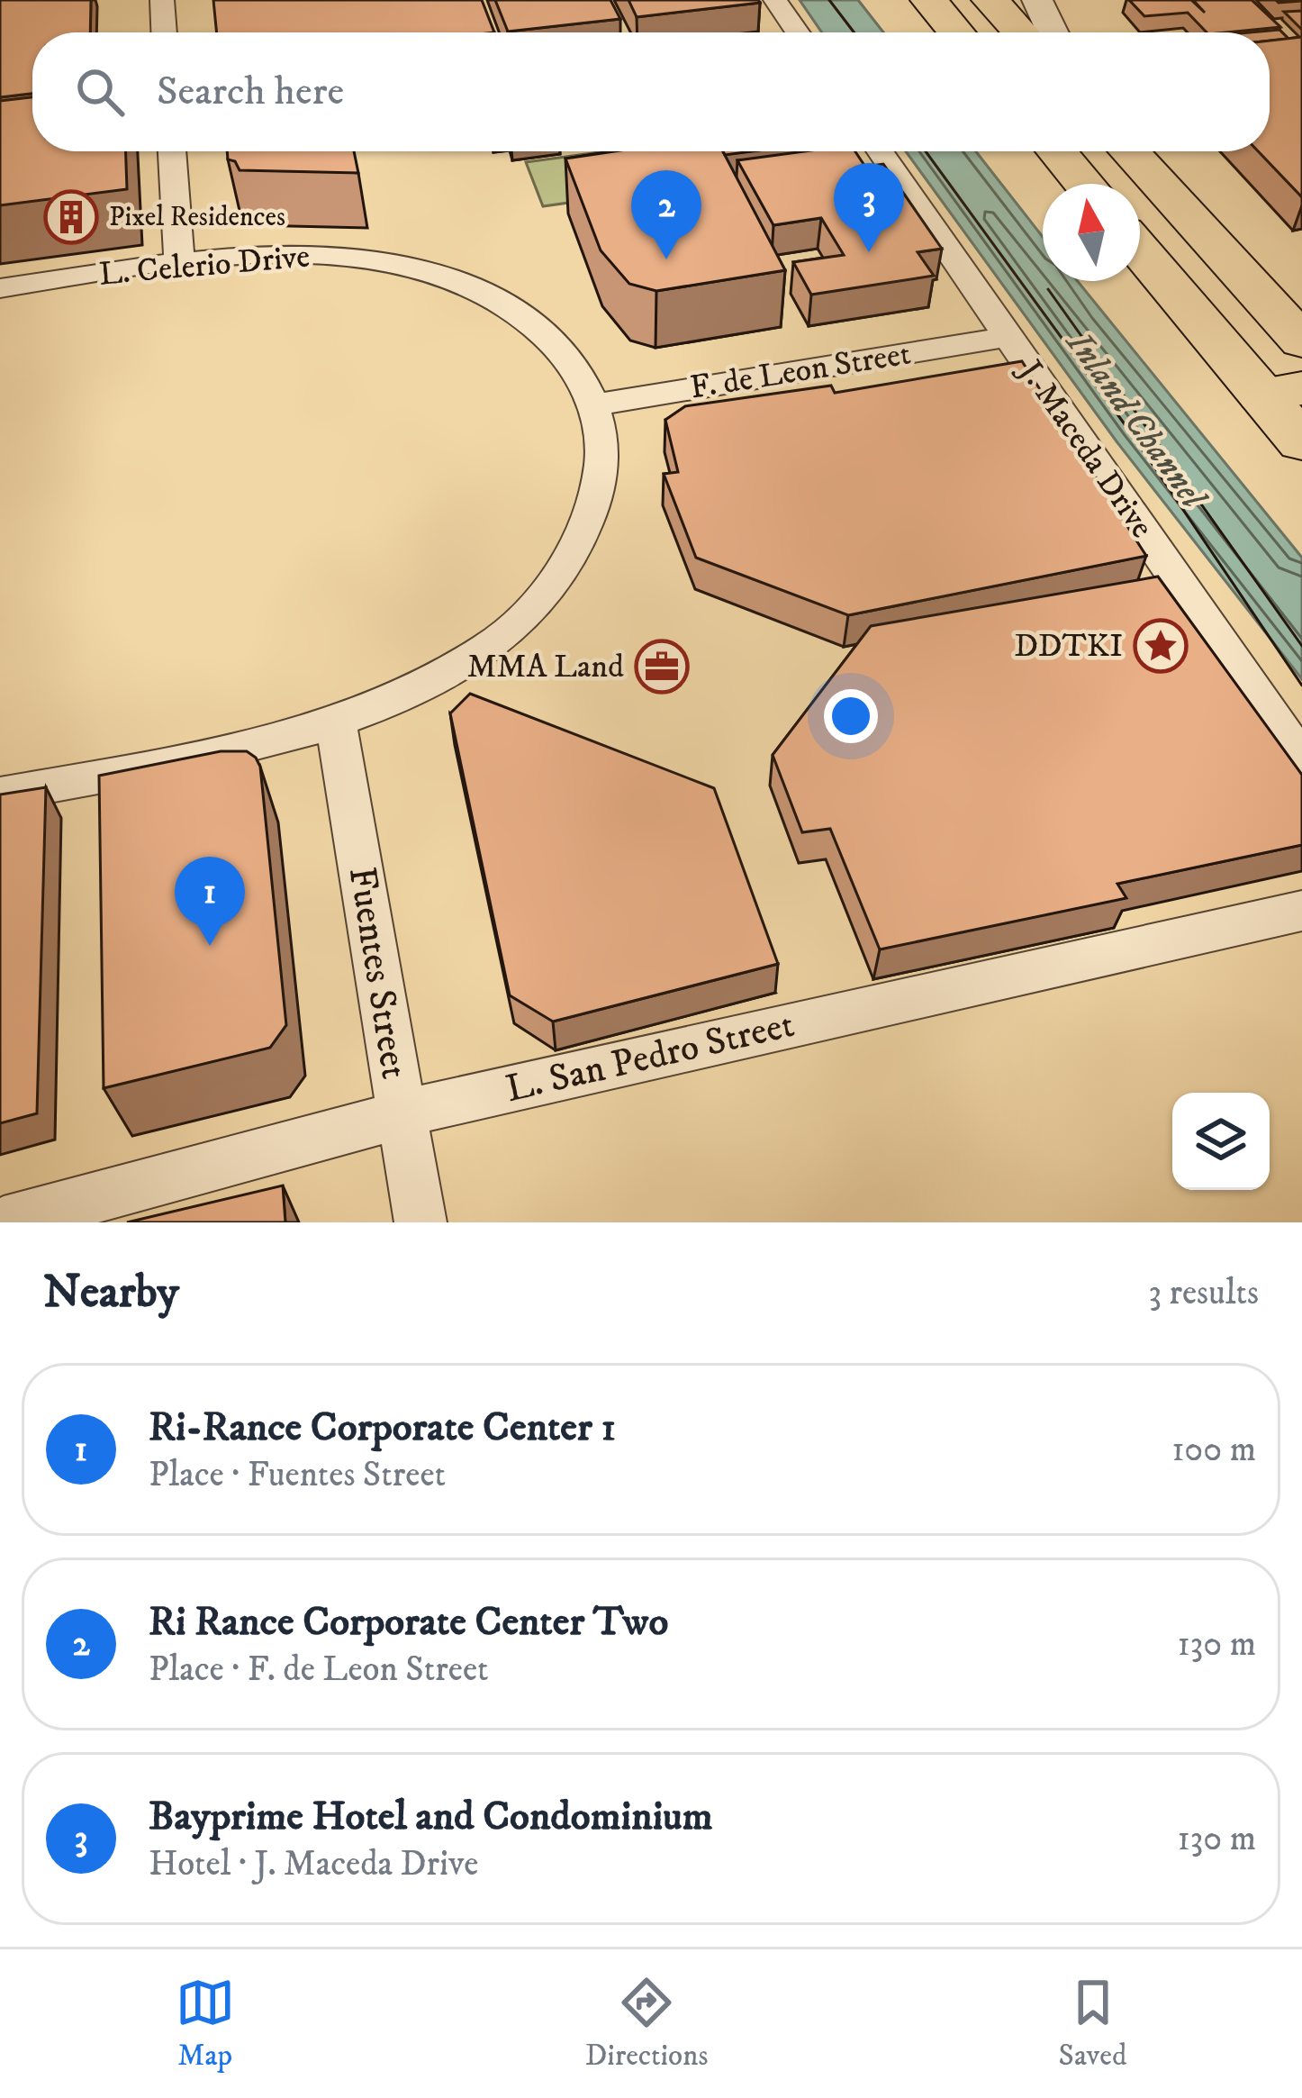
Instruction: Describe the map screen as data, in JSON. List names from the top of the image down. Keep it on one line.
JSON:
{"streets":{"street":["L. Celerio Drive","F. de Leon Street","J. Maceda Drive","Fuentes Street","L. San Pedro Street"]},"crossings":[["L. Celerio Drive","F. de Leon Street"],["L. Celerio Drive","Fuentes Street"],["F. de Leon Street","J. Maceda Drive"],["Fuentes Street","L. San Pedro Street"]],"water":["Inland Channel"],"places":{"building":["Pixel Residences"],"place":["DDTKI"],"office":["MMA Land"]},"north":"top","page":{"search":"Search here","pins":["3","2","1"],"heading":["Nearby","3 results"],"list":[{"mark":"1","name":"Ri-Rance Corporate Center 1","note":"Place · Fuentes Street","value":"100 m"},{"mark":"2","name":"Ri Rance Corporate Center Two","note":"Place · F. de Leon Street","value":"130 m"},{"mark":"3","name":"Bayprime Hotel and Condominium","note":"Hotel · J. Maceda Drive","value":"130 m"}],"nav":["Map","Directions","Saved"]}}
